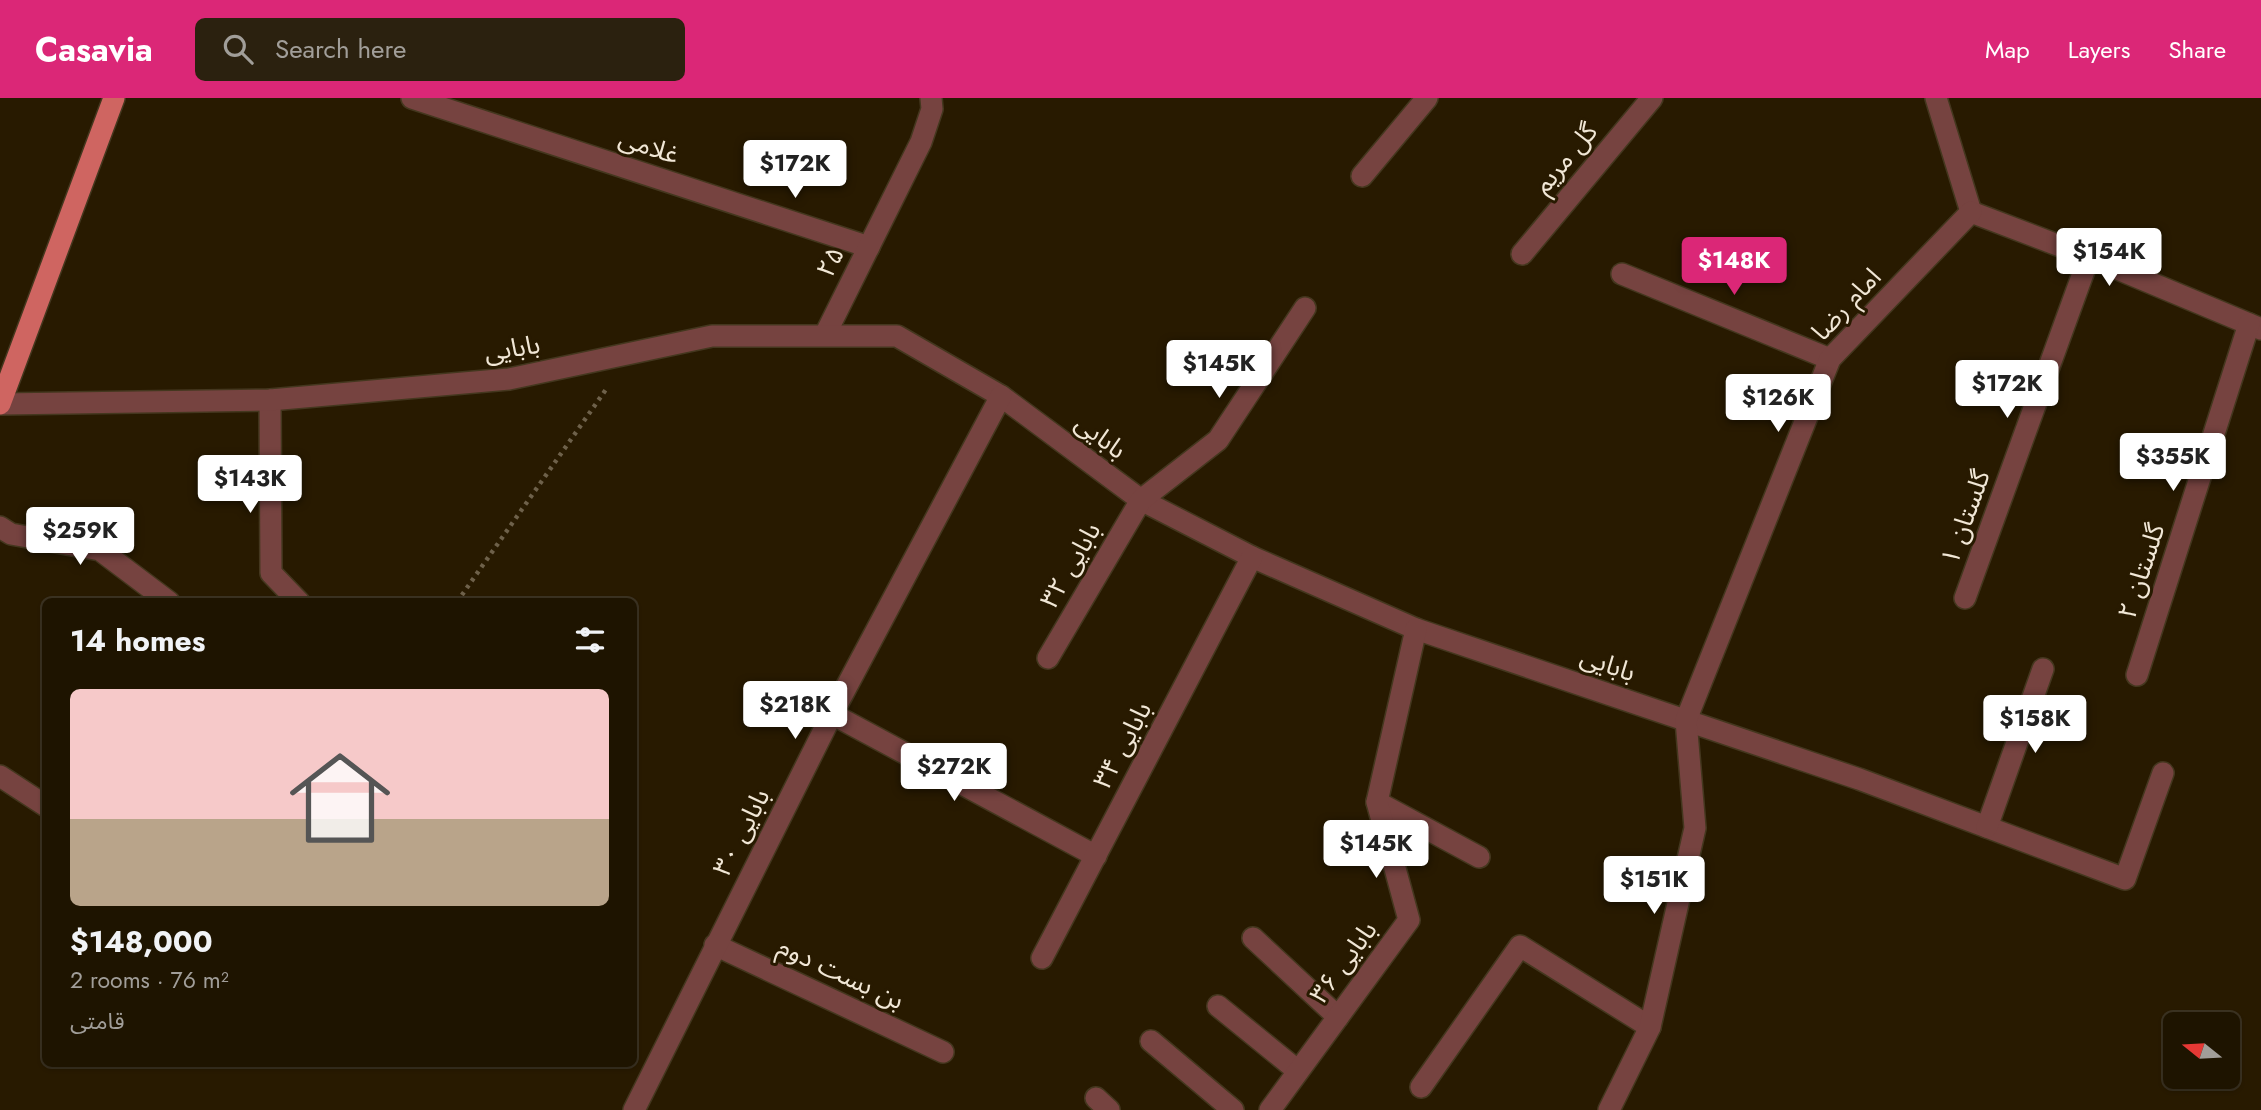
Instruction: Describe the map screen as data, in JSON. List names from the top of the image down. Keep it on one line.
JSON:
{"streets":{"street":["غلامی","گل مریم","۲۵","امام رضا","بابایی","گلستان ۱","بابایی ۳۲","گلستان ۲","بابایی ۳۴","بابایی ۳۰","بابایی ۳۶","بن بست دوم"]},"crossings":[["غلامی","۲۵"],["۲۵","بابایی"],["امام رضا","بابایی"],["بابایی","بابایی ۳۲"],["بابایی","بابایی ۳۴"],["بابایی","بابایی ۳۰"],["بابایی","بابایی ۳۶"],["بابایی ۳۰","بن بست دوم"]],"north":"left","page":{"header":"Casavia","search":"Search here","nav":["Map","Layers","Share"],"price":["$172K","$154K","$148K","$145K","$172K","$126K","$355K","$143K","$259K","$218K","$158K","$272K","$145K","$151K"],"heading":"14 homes","list":[{"name":"$148,000","note":"2 rooms · 76 m² · قامتی"}]}}
